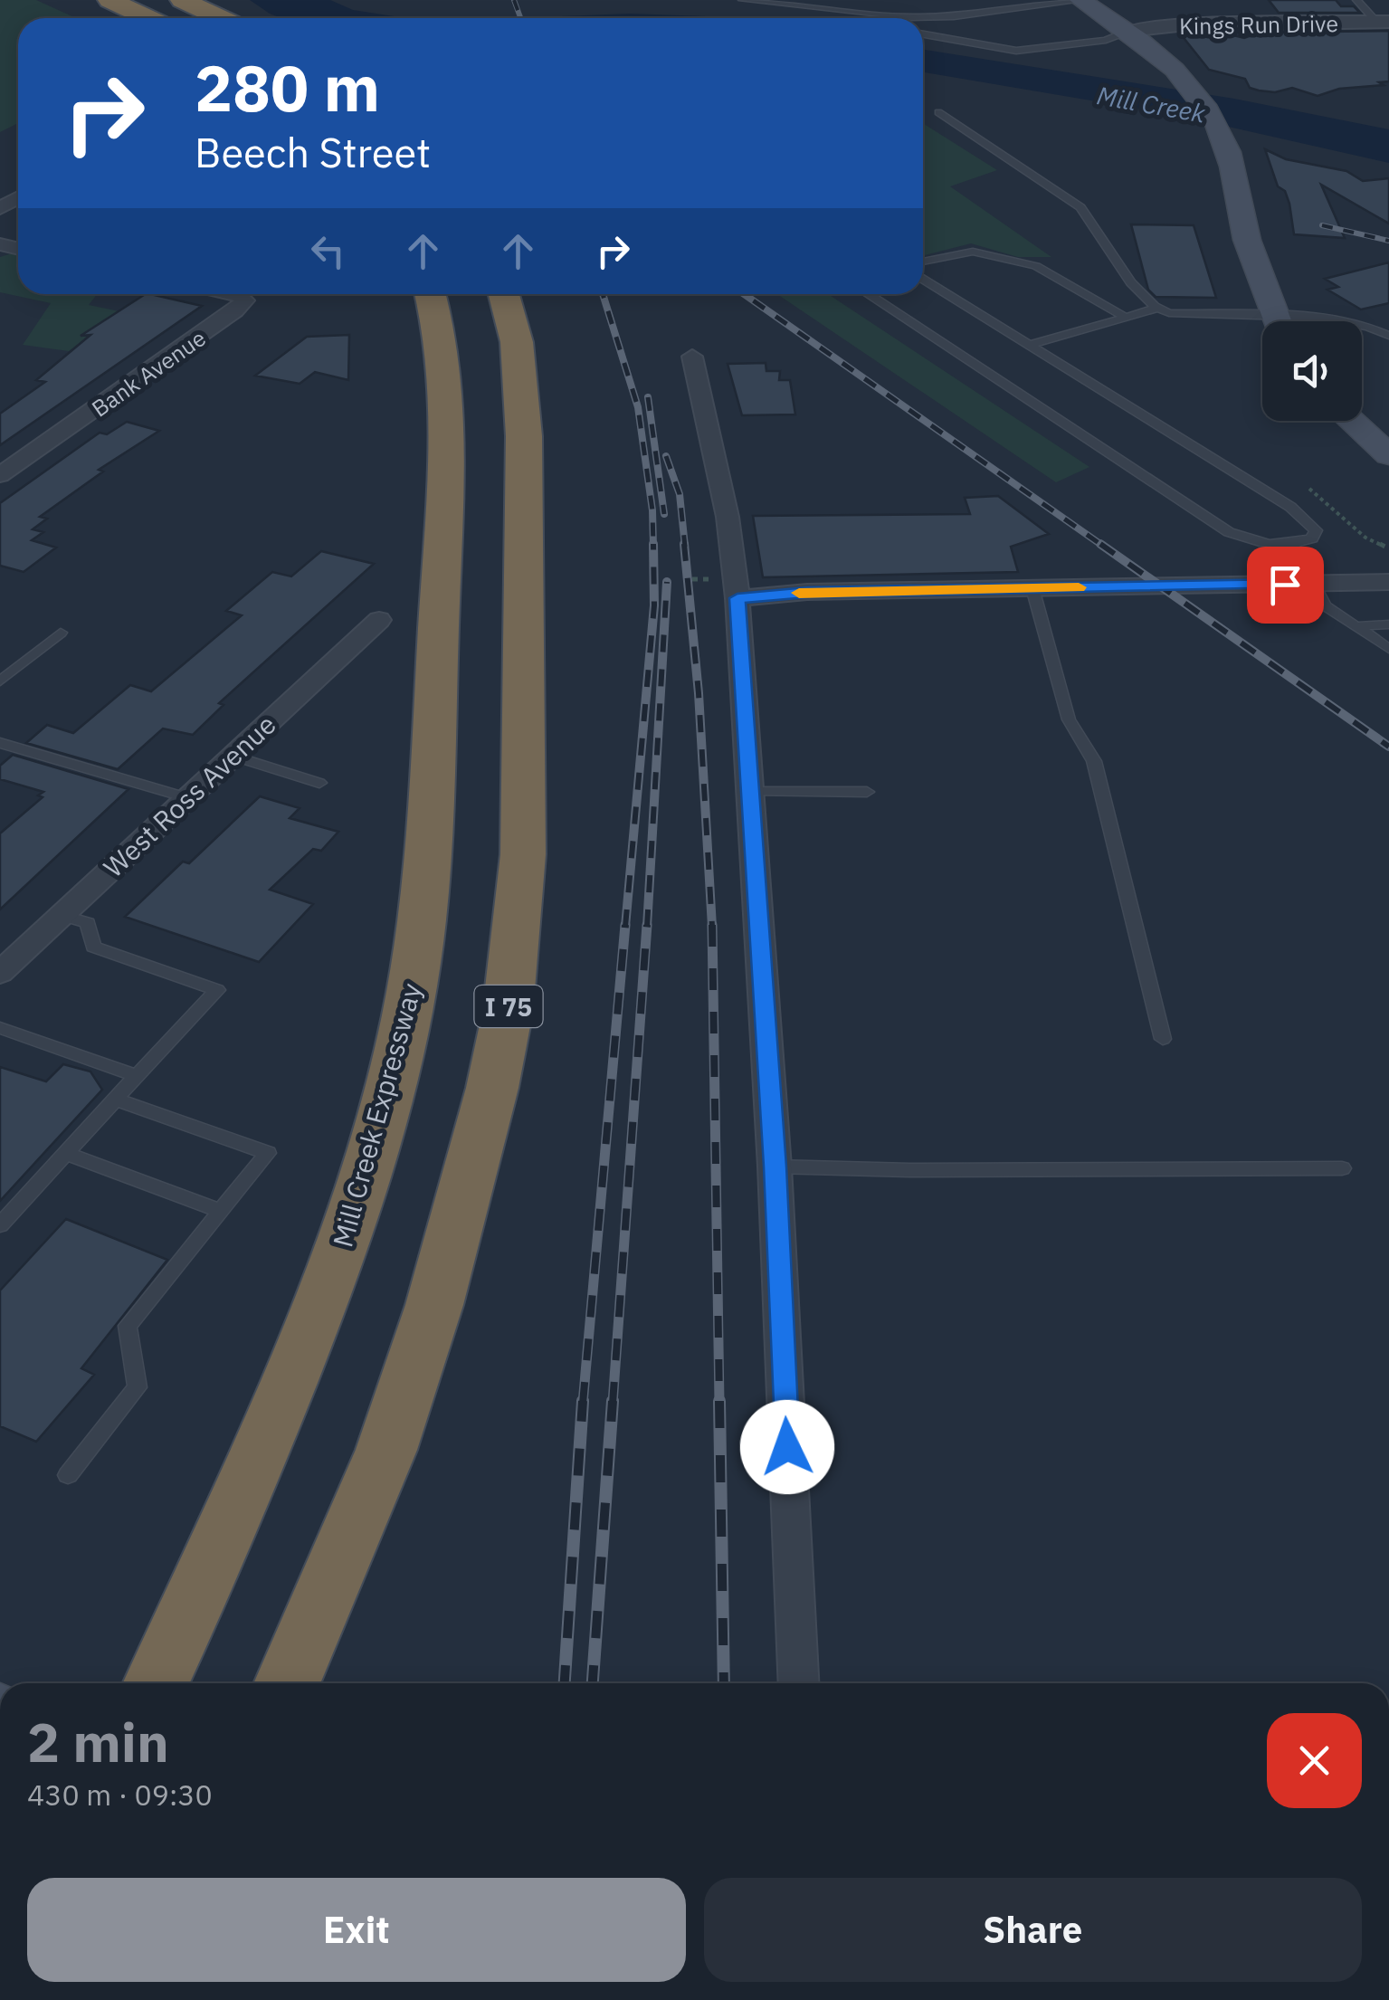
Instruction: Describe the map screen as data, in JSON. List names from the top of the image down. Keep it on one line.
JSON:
{"streets":{"highway":["I 75","Mill Creek Expressway"],"street":["Kings Run Drive","Bank Avenue","West Ross Avenue"]},"water":["Mill Creek"],"page":{"turn":["280 m","Beech Street"],"heading":["2 min","430 m · 09:30"],"buttons":["Exit","Share"]}}
